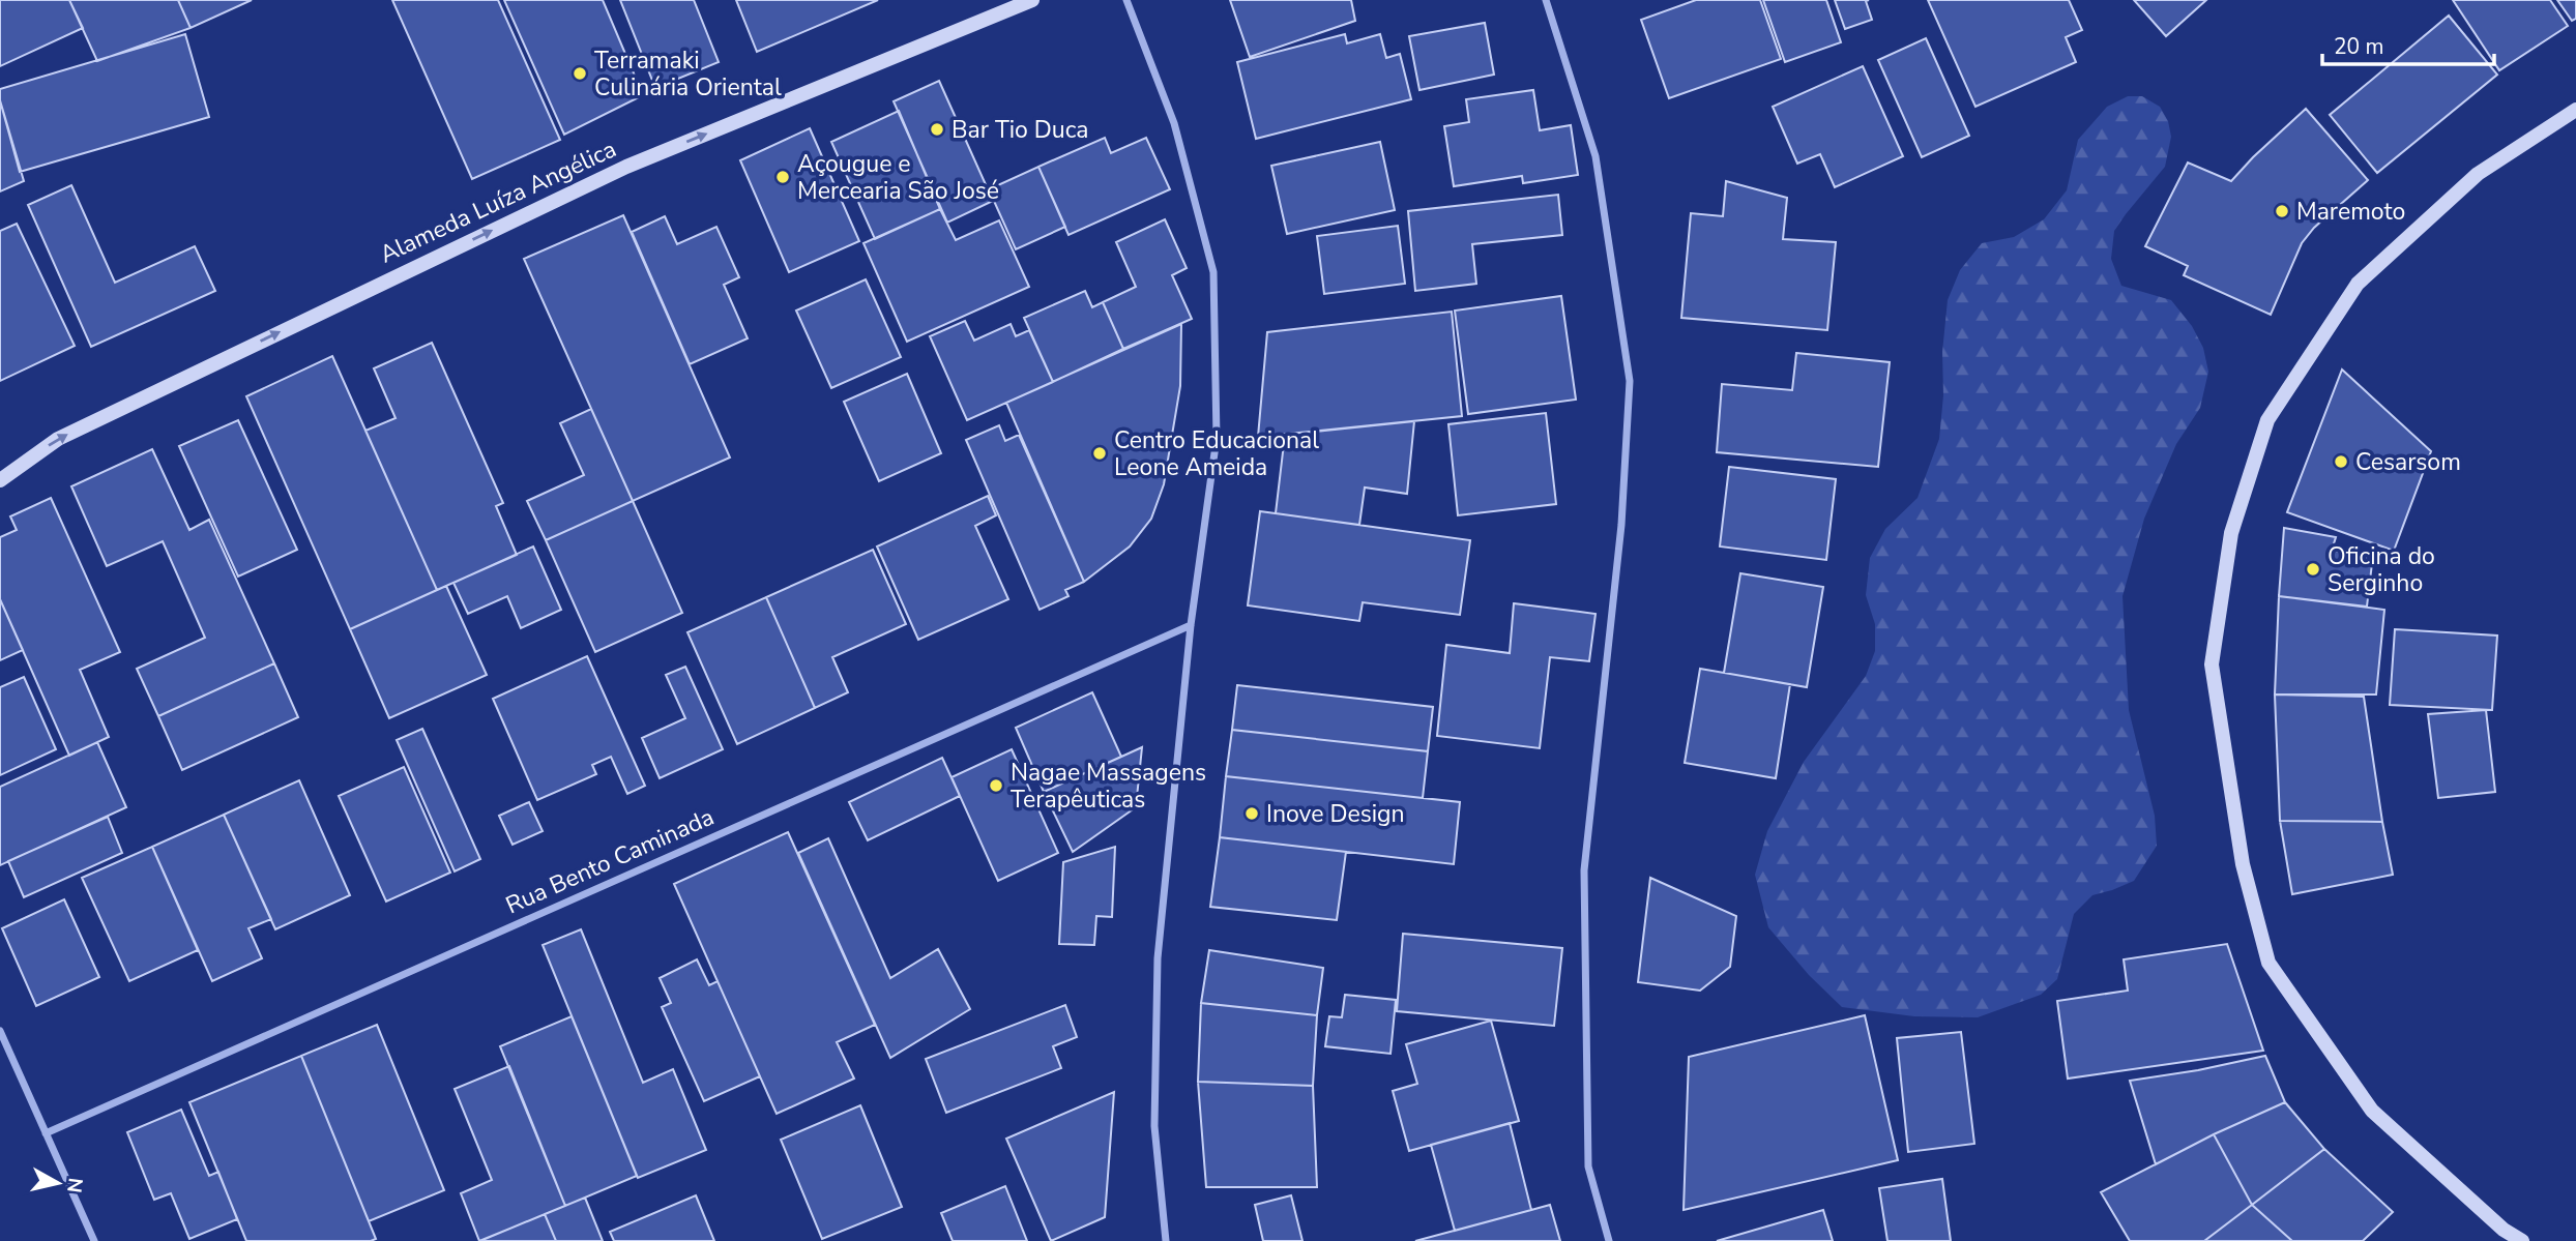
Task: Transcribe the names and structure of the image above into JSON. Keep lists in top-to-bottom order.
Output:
{
  "streets": {
    "main road": ["Alameda Luíza Angélica"],
    "street": ["Rua Bento Caminada"]
  },
  "one_way": ["Alameda Luíza Angélica"],
  "places": [
    "Terramaki Culinária Oriental",
    "Bar Tio Duca",
    "Açougue e Mercearia São José",
    "Maremoto",
    "Centro Educacional Leone Ameida",
    "Cesarsom",
    "Oficina do Serginho",
    "Nagae Massagens Terapêuticas",
    "Inove Design"
  ],
  "scale_bar": "20 m",
  "north": "right"
}
